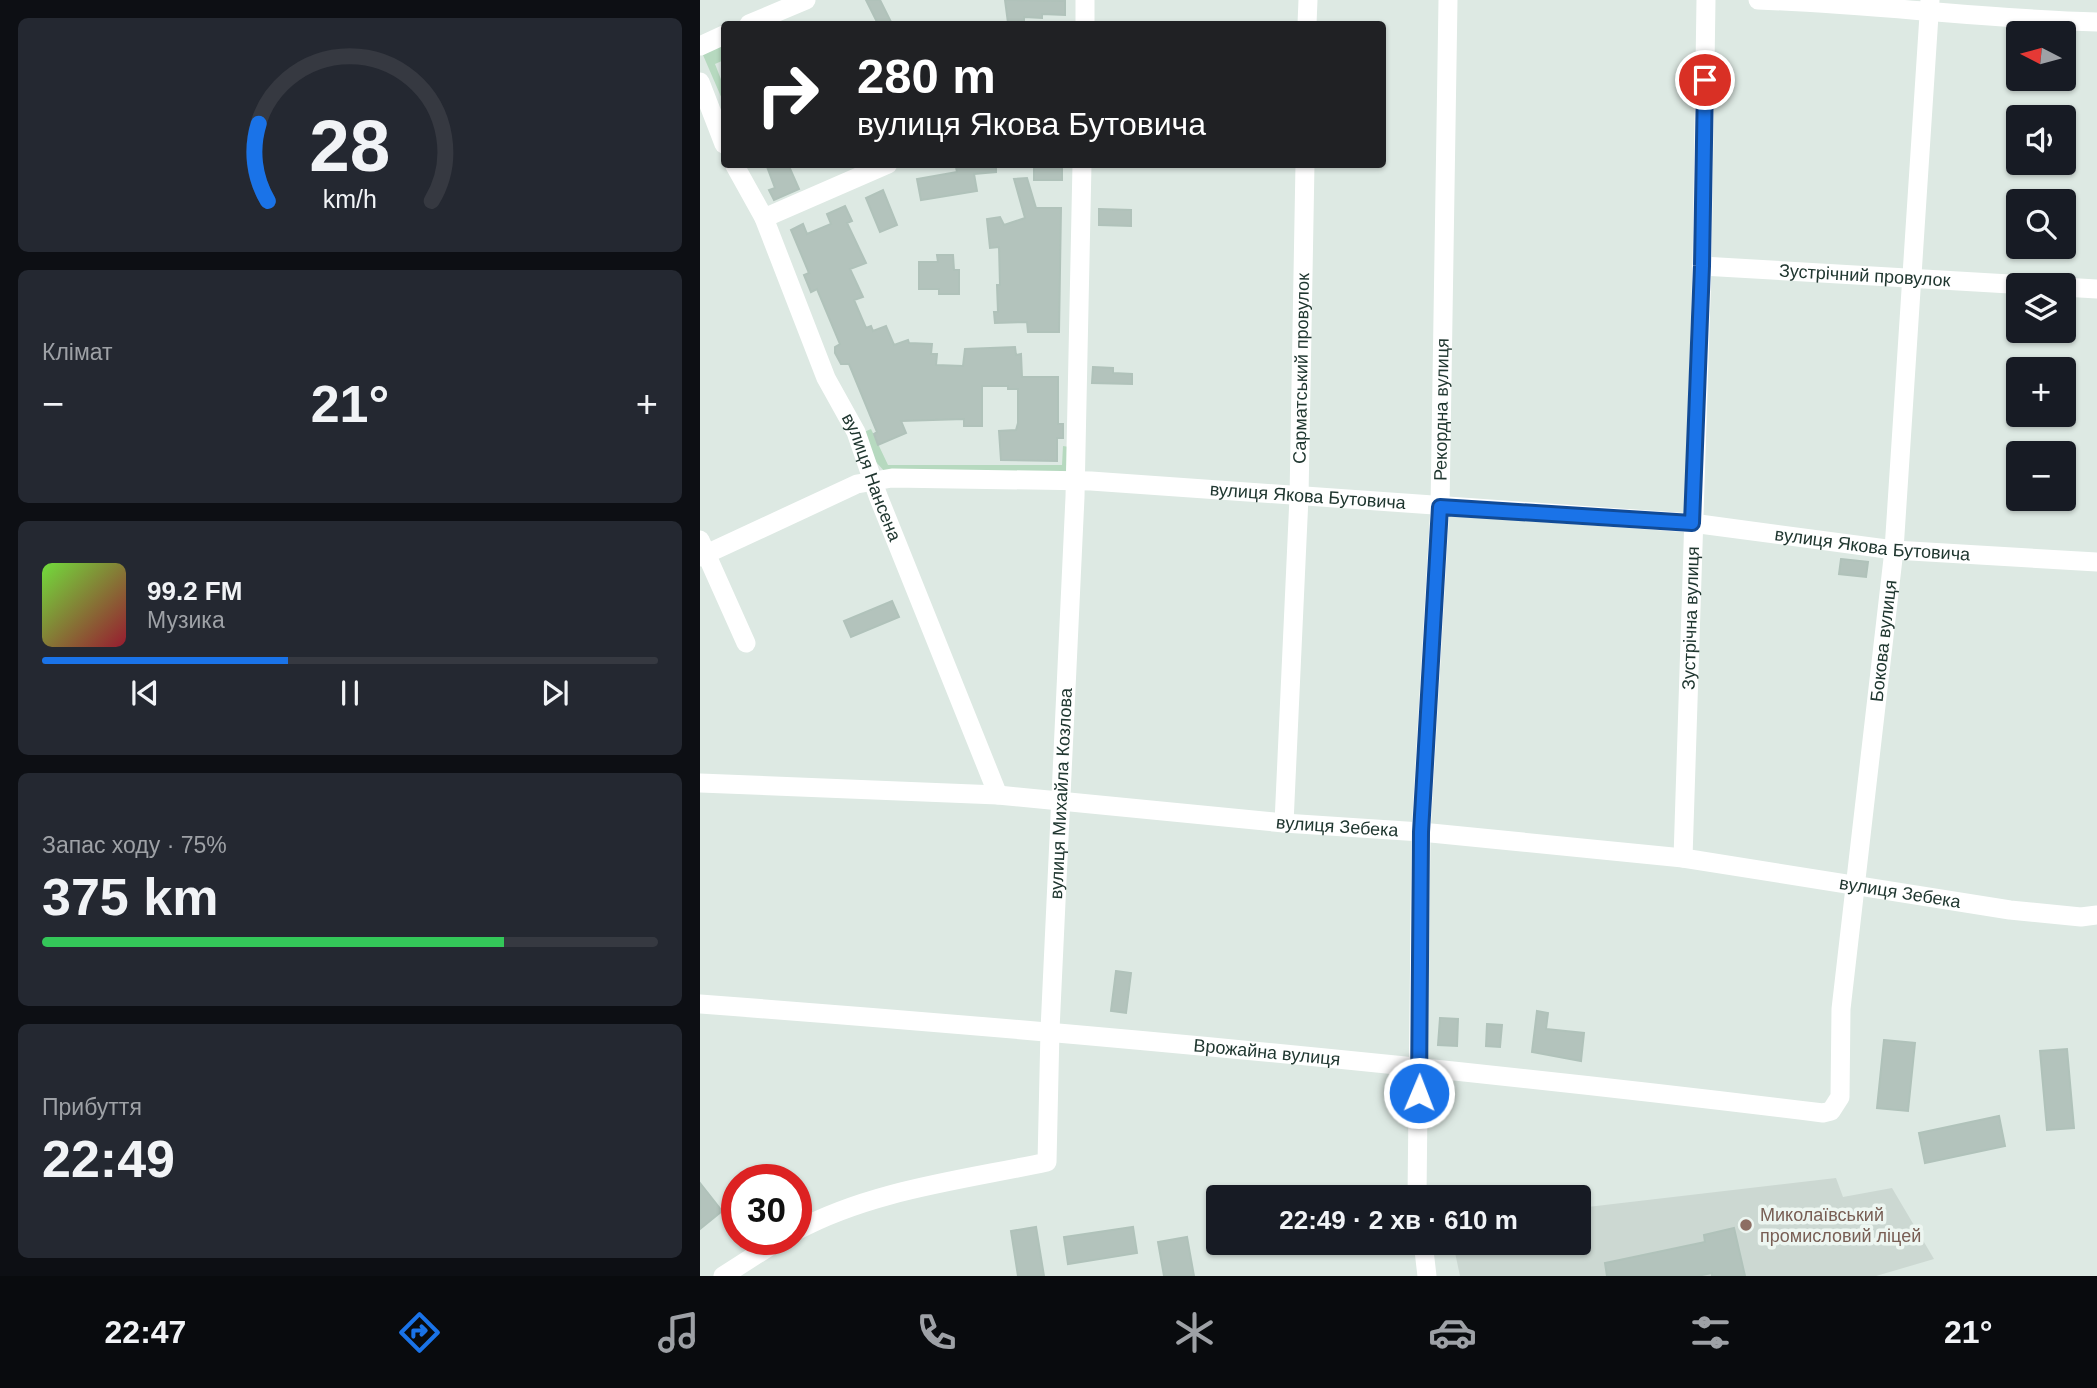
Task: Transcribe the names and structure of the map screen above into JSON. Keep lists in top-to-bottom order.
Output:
{
  "streets": {
    "street": [
      "Зустрічний провулок",
      "Сарматський провулок",
      "Рекордна вулиця",
      "вулиця Нансена",
      "вулиця Якова Бутовича",
      "Зустрічна вулиця",
      "Бокова вулиця",
      "вулиця Михайла Козлова",
      "вулиця Зебека",
      "Врожайна вулиця"
    ]
  },
  "crossings": [
    ["Зустрічний провулок", "Зустрічна вулиця"],
    ["Зустрічний провулок", "Бокова вулиця"],
    ["Сарматський провулок", "вулиця Якова Бутовича"],
    ["Сарматський провулок", "вулиця Зебека"],
    ["Рекордна вулиця", "вулиця Якова Бутовича"],
    ["Рекордна вулиця", "вулиця Зебека"],
    ["Рекордна вулиця", "Врожайна вулиця"],
    ["вулиця Нансена", "вулиця Якова Бутовича"],
    ["вулиця Нансена", "вулиця Зебека"],
    ["вулиця Якова Бутовича", "Зустрічна вулиця"],
    ["вулиця Якова Бутовича", "Бокова вулиця"],
    ["вулиця Якова Бутовича", "вулиця Михайла Козлова"],
    ["Зустрічна вулиця", "вулиця Зебека"],
    ["Бокова вулиця", "вулиця Зебека"],
    ["Бокова вулиця", "Врожайна вулиця"],
    ["вулиця Михайла Козлова", "вулиця Зебека"],
    ["вулиця Михайла Козлова", "Врожайна вулиця"]
  ],
  "places": ["Миколаївський промисловий ліцей"],
  "north": "left",
  "page": {
    "map_buttons": ["+", "−"],
    "turn": ["280 m", "вулиця Якова Бутовича"],
    "tile": [
      "Клімат",
      ["Запас ходу · 75%", "375 km"],
      ["Прибуття", "22:49"]
    ],
    "heat": ["−", "21°", "+"],
    "song": ["99.2 FM", "Музика"],
    "limit": "30",
    "trip": "22:49 · 2 хв · 610 m",
    "tabs": ["22:47", "21°"],
    "gauge": ["28", "km/h"]
  }
}
